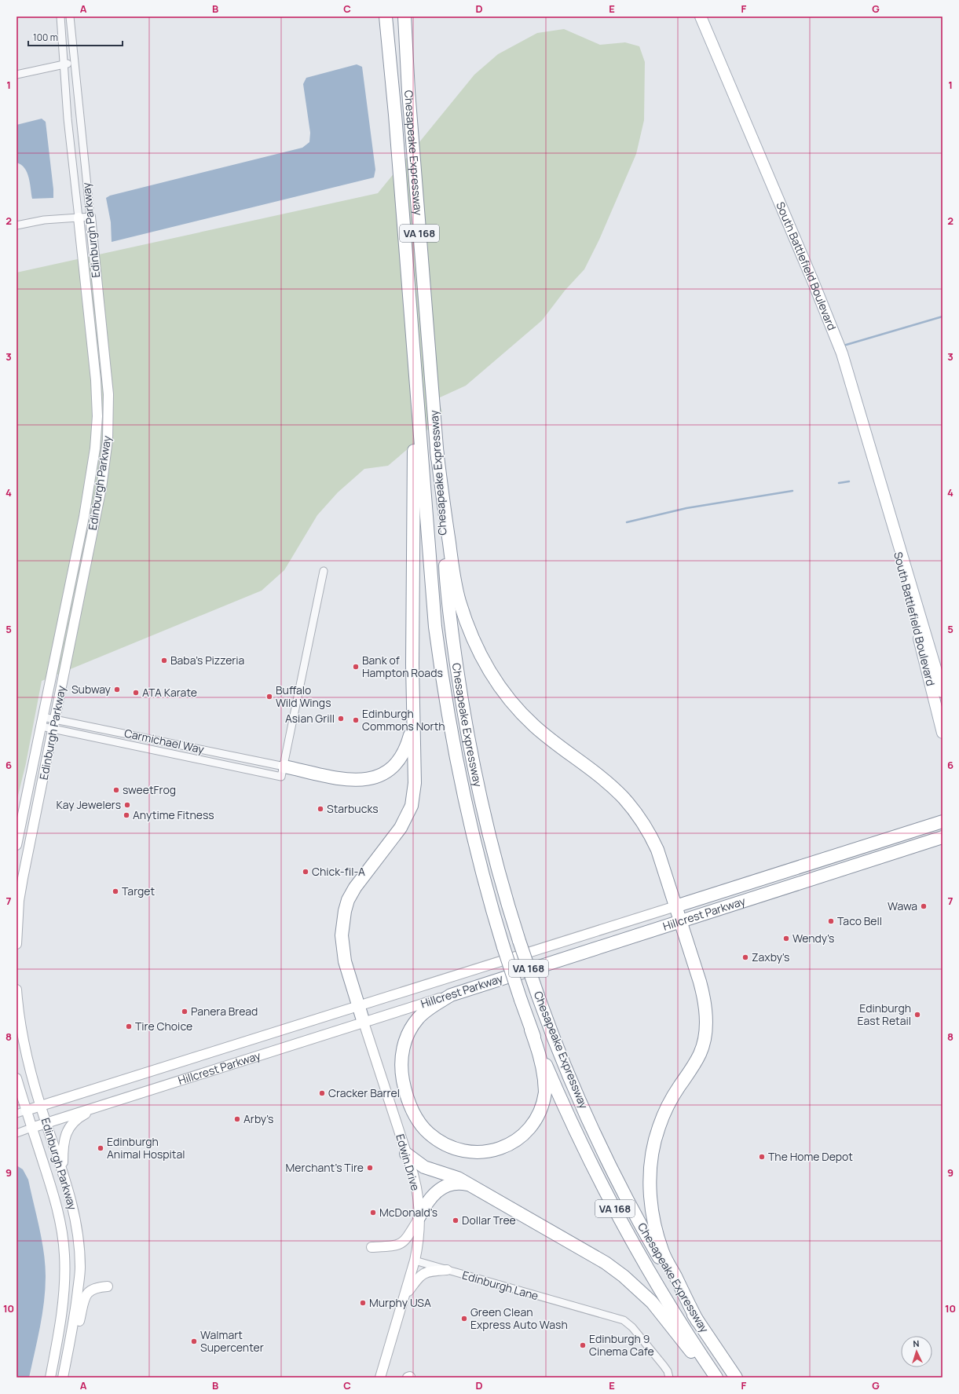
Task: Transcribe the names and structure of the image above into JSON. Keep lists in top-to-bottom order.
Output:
{
  "streets": {
    "highway": ["Chesapeake Expressway", "VA 168", "Hillcrest Parkway"],
    "main road": ["Edinburgh Parkway", "South Battlefield Boulevard", "Edwin Drive"],
    "street": ["Carmichael Way", "Edinburgh Lane"]
  },
  "crossings": [
    ["Edinburgh Parkway", "Carmichael Way"],
    ["Edinburgh Parkway", "Hillcrest Parkway"],
    ["Hillcrest Parkway", "Edwin Drive"],
    ["Edwin Drive", "Edinburgh Lane"]
  ],
  "places": [
    "Baba’s Pizzeria",
    "Bank of Hampton Roads",
    "Subway",
    "ATA Karate",
    "Buffalo Wild Wings",
    "Asian Grill",
    "Edinburgh Commons North",
    "sweetFrog",
    "Kay Jewelers",
    "Starbucks",
    "Anytime Fitness",
    "Chick-fil-A",
    "Target",
    "Wawa",
    "Taco Bell",
    "Wendy's",
    "Zaxby's",
    "Panera Bread",
    "Edinburgh East Retail",
    "Tire Choice",
    "Cracker Barrel",
    "Arby's",
    "Edinburgh Animal Hospital",
    "The Home Depot",
    "Merchant's Tire",
    "McDonald's",
    "Dollar Tree",
    "Murphy USA",
    "Green Clean Express Auto Wash",
    "Walmart Supercenter",
    "Edinburgh 9 Cinema Cafe"
  ],
  "scale_bar": "100 m",
  "north": "top",
  "grid": {
    "columns": [
      "A",
      "B",
      "C",
      "D",
      "E",
      "F",
      "G"
    ],
    "rows": [
      "1",
      "2",
      "3",
      "4",
      "5",
      "6",
      "7",
      "8",
      "9",
      "10"
    ]
  }
}
